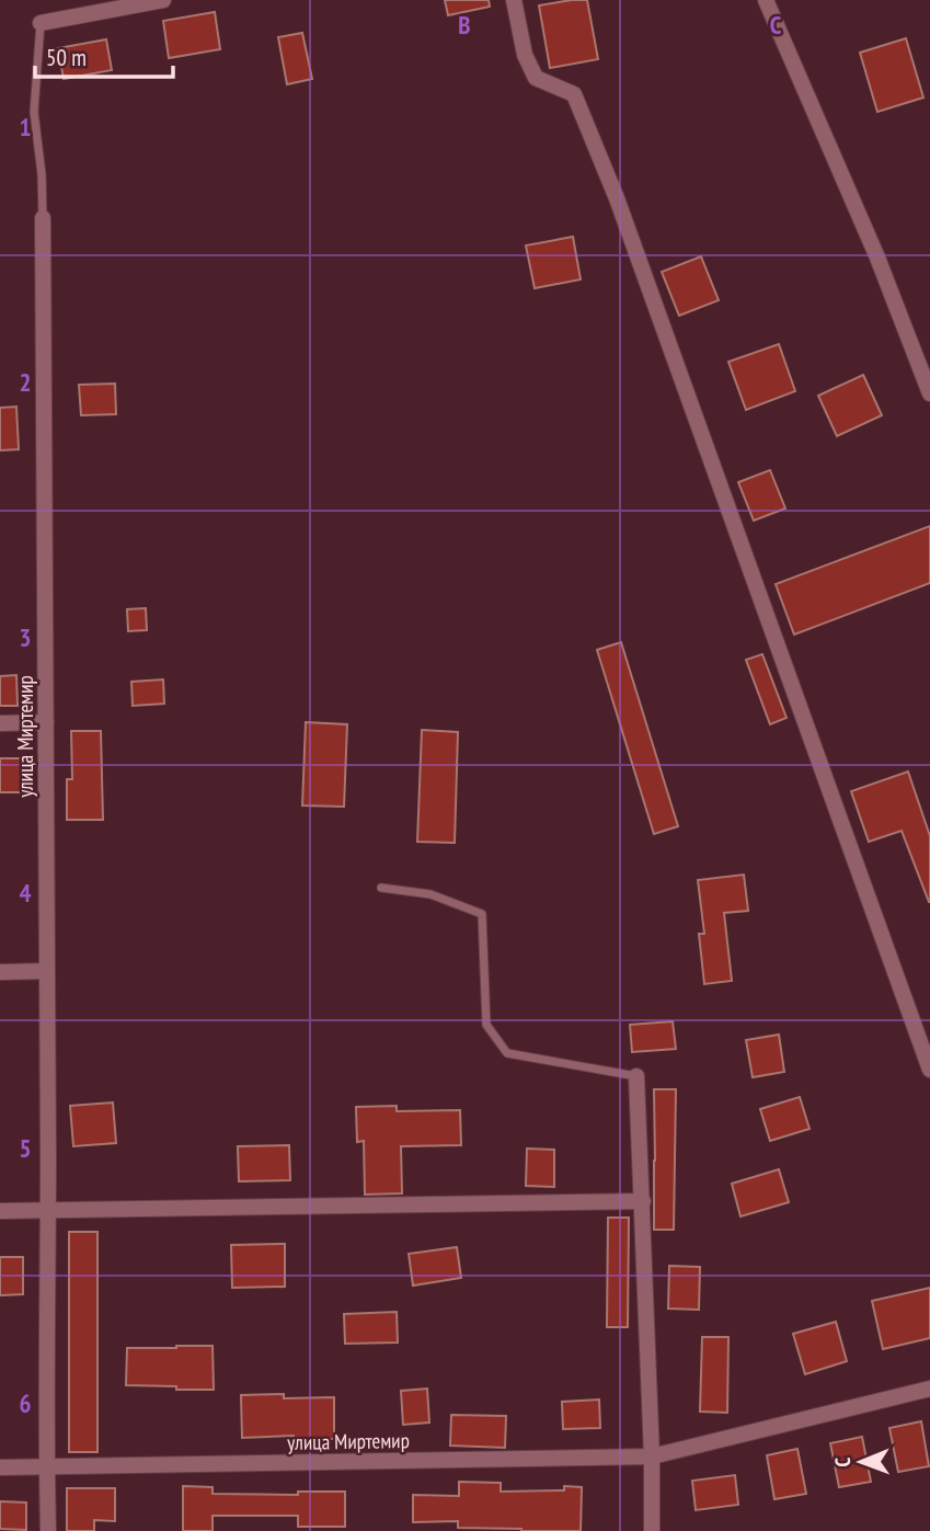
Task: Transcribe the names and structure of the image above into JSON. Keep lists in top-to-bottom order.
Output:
{
  "streets": {
    "street": ["улица Миртемир"]
  },
  "scale_bar": "50 m",
  "north": "left",
  "grid": {
    "columns": ["B", "C"],
    "rows": [
      "1",
      "2",
      "3",
      "4",
      "5",
      "6"
    ]
  }
}
